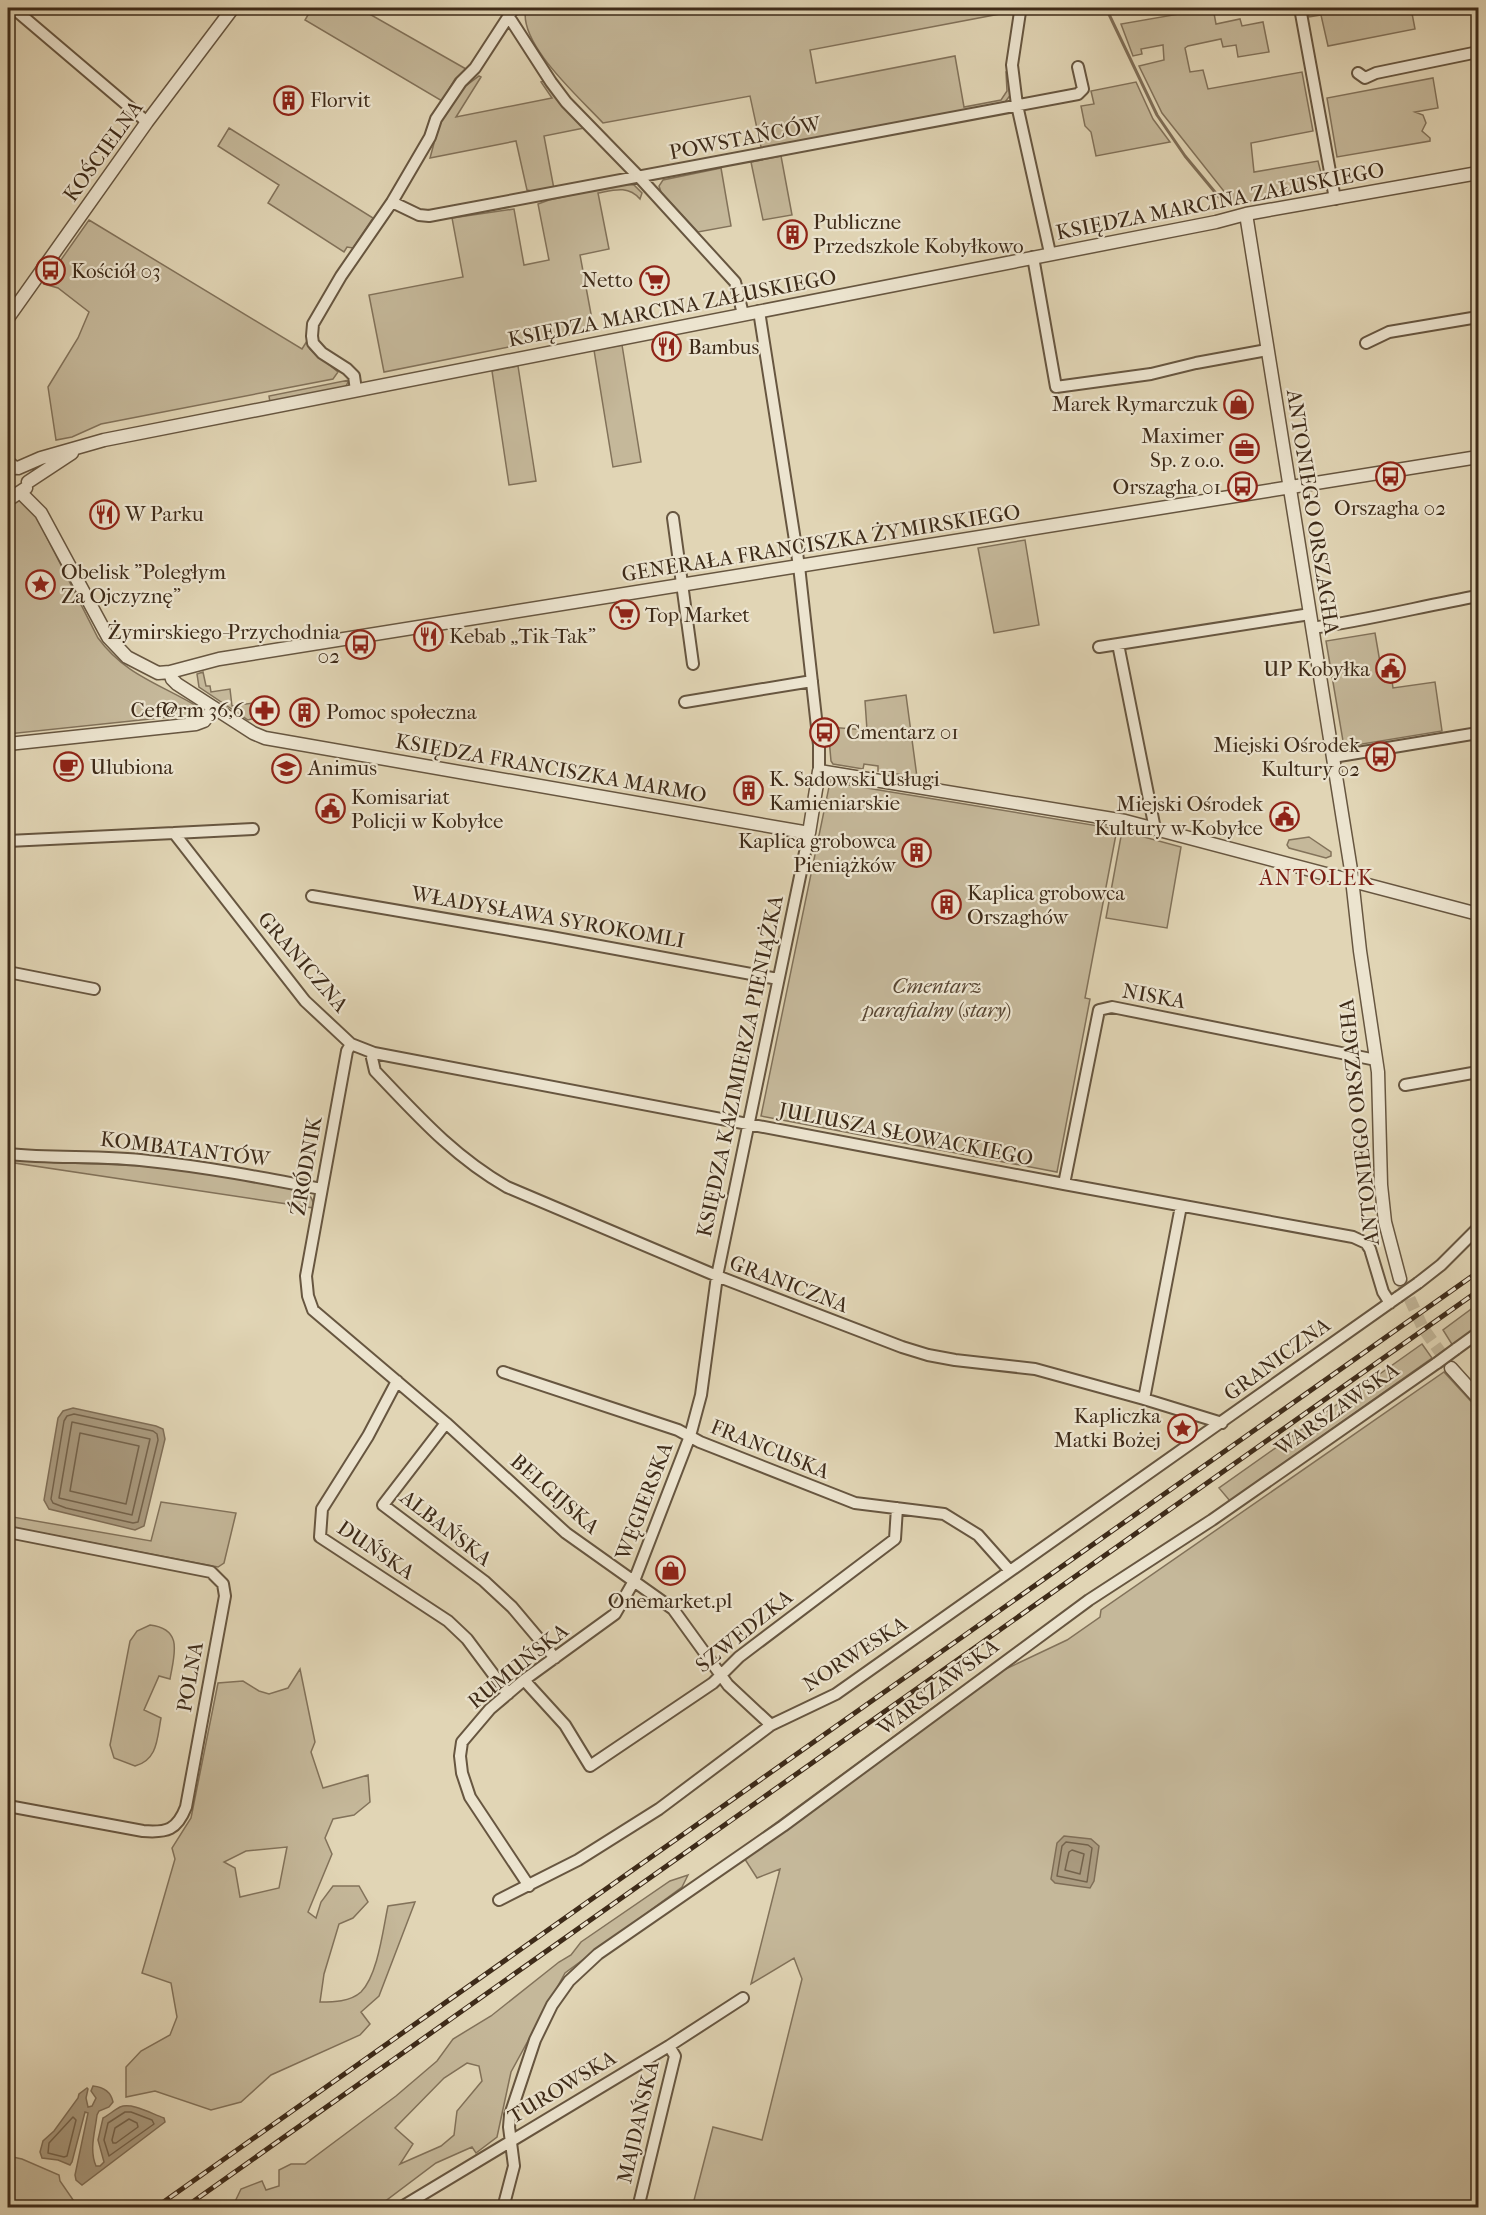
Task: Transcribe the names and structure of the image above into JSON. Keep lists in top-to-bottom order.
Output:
{
  "streets": {
    "street": [
      "POWSTAŃCÓW",
      "KOŚCIELNA",
      "KSIĘDZA MARCINA ZAŁUSKIEGO",
      "ANTONIEGO ORSZAGHA",
      "GENERAŁA FRANCISZKA ŻYMIRSKIEGO",
      "KSIĘDZA FRANCISZKA MARMO",
      "WŁADYSŁAWA SYROKOMLI",
      "GRANICZNA",
      "NISKA",
      "KSIĘDZA KAZIMIERZA PIENIĄŻKA",
      "JULIUSZA SŁOWACKIEGO",
      "KOMBATANTÓW",
      "ŹRÓDNIK",
      "WARSZAWSKA",
      "FRANCUSKA",
      "BELGIJSKA",
      "WĘGIERSKA",
      "ALBAŃSKA",
      "DUŃSKA",
      "SZWEDZKA",
      "NORWESKA",
      "RUMUŃSKA",
      "POLNA",
      "TUROWSKA",
      "MAJDAŃSKA"
    ]
  },
  "crossings": [
    ["KSIĘDZA MARCINA ZAŁUSKIEGO", "ANTONIEGO ORSZAGHA"],
    ["KSIĘDZA MARCINA ZAŁUSKIEGO", "KSIĘDZA KAZIMIERZA PIENIĄŻKA"],
    ["ANTONIEGO ORSZAGHA", "GENERAŁA FRANCISZKA ŻYMIRSKIEGO"],
    ["ANTONIEGO ORSZAGHA", "NISKA"],
    ["GENERAŁA FRANCISZKA ŻYMIRSKIEGO", "KSIĘDZA FRANCISZKA MARMO"],
    ["GENERAŁA FRANCISZKA ŻYMIRSKIEGO", "KSIĘDZA KAZIMIERZA PIENIĄŻKA"],
    ["KSIĘDZA FRANCISZKA MARMO", "KSIĘDZA KAZIMIERZA PIENIĄŻKA"],
    ["WŁADYSŁAWA SYROKOMLI", "KSIĘDZA KAZIMIERZA PIENIĄŻKA"],
    ["GRANICZNA", "KSIĘDZA KAZIMIERZA PIENIĄŻKA"],
    ["GRANICZNA", "JULIUSZA SŁOWACKIEGO"],
    ["GRANICZNA", "ŹRÓDNIK"],
    ["GRANICZNA", "NORWESKA"],
    ["NISKA", "JULIUSZA SŁOWACKIEGO"],
    ["KSIĘDZA KAZIMIERZA PIENIĄŻKA", "JULIUSZA SŁOWACKIEGO"],
    ["KSIĘDZA KAZIMIERZA PIENIĄŻKA", "FRANCUSKA"],
    ["KSIĘDZA KAZIMIERZA PIENIĄŻKA", "WĘGIERSKA"],
    ["KOMBATANTÓW", "ŹRÓDNIK"],
    ["ŹRÓDNIK", "BELGIJSKA"],
    ["WARSZAWSKA", "TUROWSKA"],
    ["FRANCUSKA", "WĘGIERSKA"],
    ["FRANCUSKA", "SZWEDZKA"],
    ["FRANCUSKA", "NORWESKA"],
    ["BELGIJSKA", "WĘGIERSKA"],
    ["BELGIJSKA", "ALBAŃSKA"],
    ["BELGIJSKA", "DUŃSKA"],
    ["BELGIJSKA", "SZWEDZKA"],
    ["BELGIJSKA", "NORWESKA"],
    ["BELGIJSKA", "RUMUŃSKA"],
    ["WĘGIERSKA", "RUMUŃSKA"],
    ["ALBAŃSKA", "RUMUŃSKA"],
    ["DUŃSKA", "RUMUŃSKA"],
    ["SZWEDZKA", "RUMUŃSKA"],
    ["NORWESKA", "RUMUŃSKA"],
    ["TUROWSKA", "MAJDAŃSKA"]
  ],
  "districts": ["ANTOLEK"],
  "parks": ["Cmentarz parafialny (stary)"],
  "places": {
    "building": [
      "Florvit",
      "Publiczne Przedszkole Kobyłkowo",
      "Pomoc społeczna",
      "K. Sadowski Usługi Kamieniarskie",
      "Kaplica grobowca Pieniążków",
      "Kaplica grobowca Orszaghów"
    ],
    "bus stop": [
      "Kościół 03",
      "Orszagha 02",
      "Orszagha 01",
      "Żymirskiego-Przychodnia 02",
      "Cmentarz 01",
      "Miejski Ośrodek Kultury 02"
    ],
    "supermarket": ["Netto", "Top Market"],
    "restaurant": ["Bambus", "W Parku", "Kebab „Tik-Tak”"],
    "shop": ["Marek Rymarczuk", "Onemarket.pl"],
    "office": ["Maximer Sp. z o.o."],
    "place": ["Obelisk \"Poległym Za Ojczyznę\"", "Kapliczka Matki Bożej"],
    "public building": ["UP Kobyłka", "Komisariat Policji w Kobyłce", "Miejski Ośrodek Kultury w Kobyłce"],
    "pharmacy": ["Cef@rm 36,6"],
    "cafe": ["Ulubiona"],
    "school or university": ["Animus"]
  }
}
